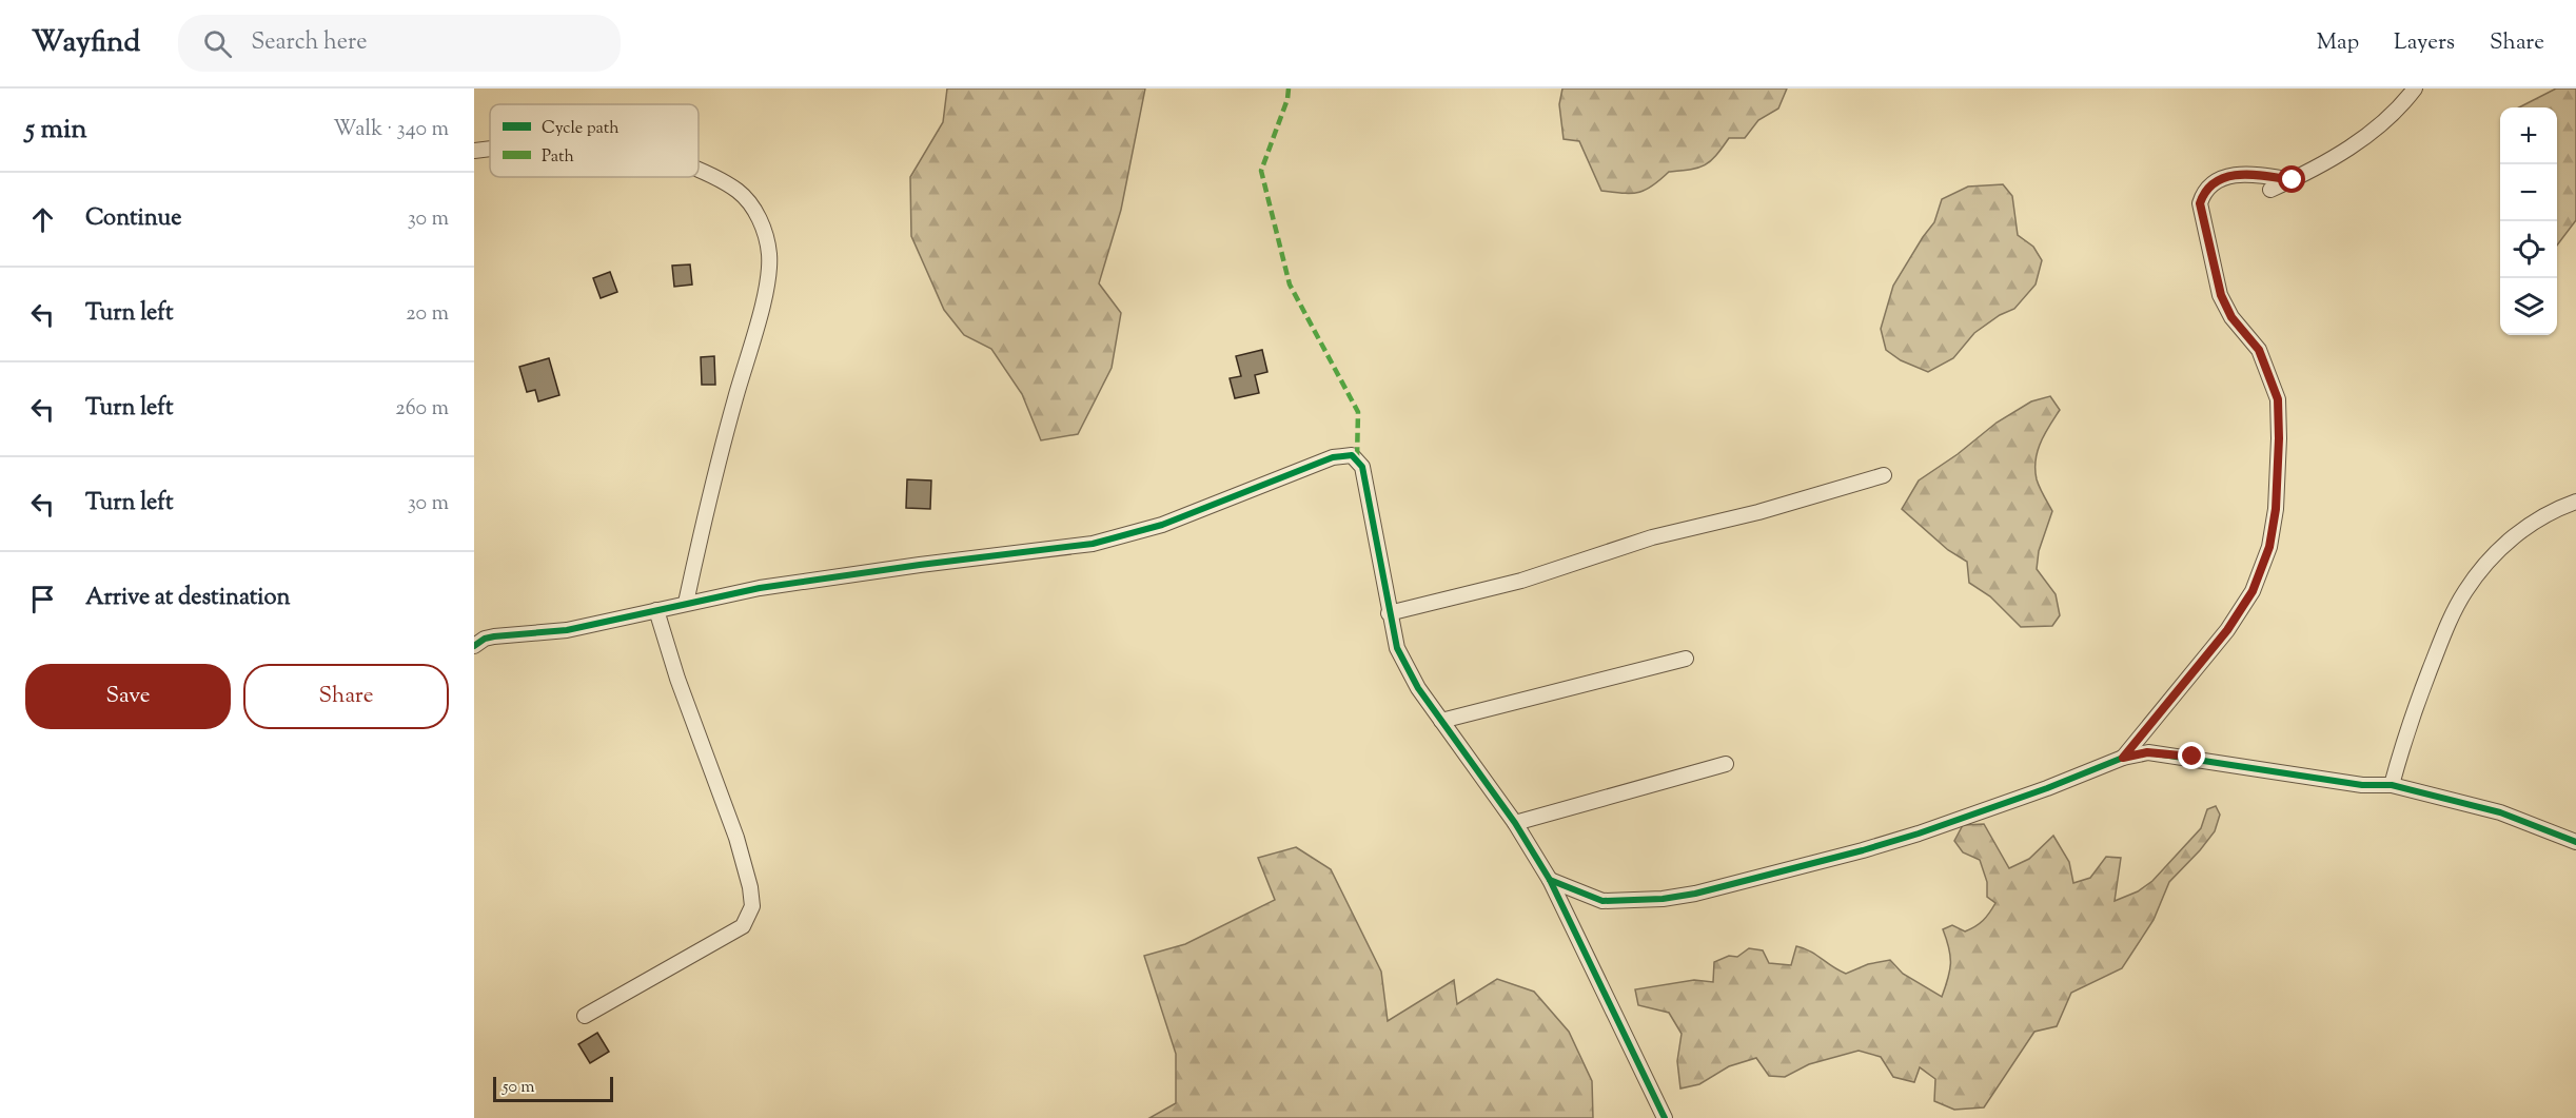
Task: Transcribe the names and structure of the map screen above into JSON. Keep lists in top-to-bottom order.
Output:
{
  "legend": ["Cycle path", "Path"],
  "scale_bar": "50 m",
  "page": {
    "header": "Wayfind",
    "search": "Search here",
    "nav": ["Map", "Layers", "Share"],
    "heading": ["5 min", "Walk · 340 m"],
    "map_buttons": ["+", "−"],
    "list": [
      ["Continue", "30 m"],
      ["Turn left", "20 m"],
      ["Turn left", "260 m"],
      ["Turn left", "30 m"],
      "Arrive at destination"
    ],
    "buttons": ["Save", "Share"],
    "scale": "50 m"
  }
}
